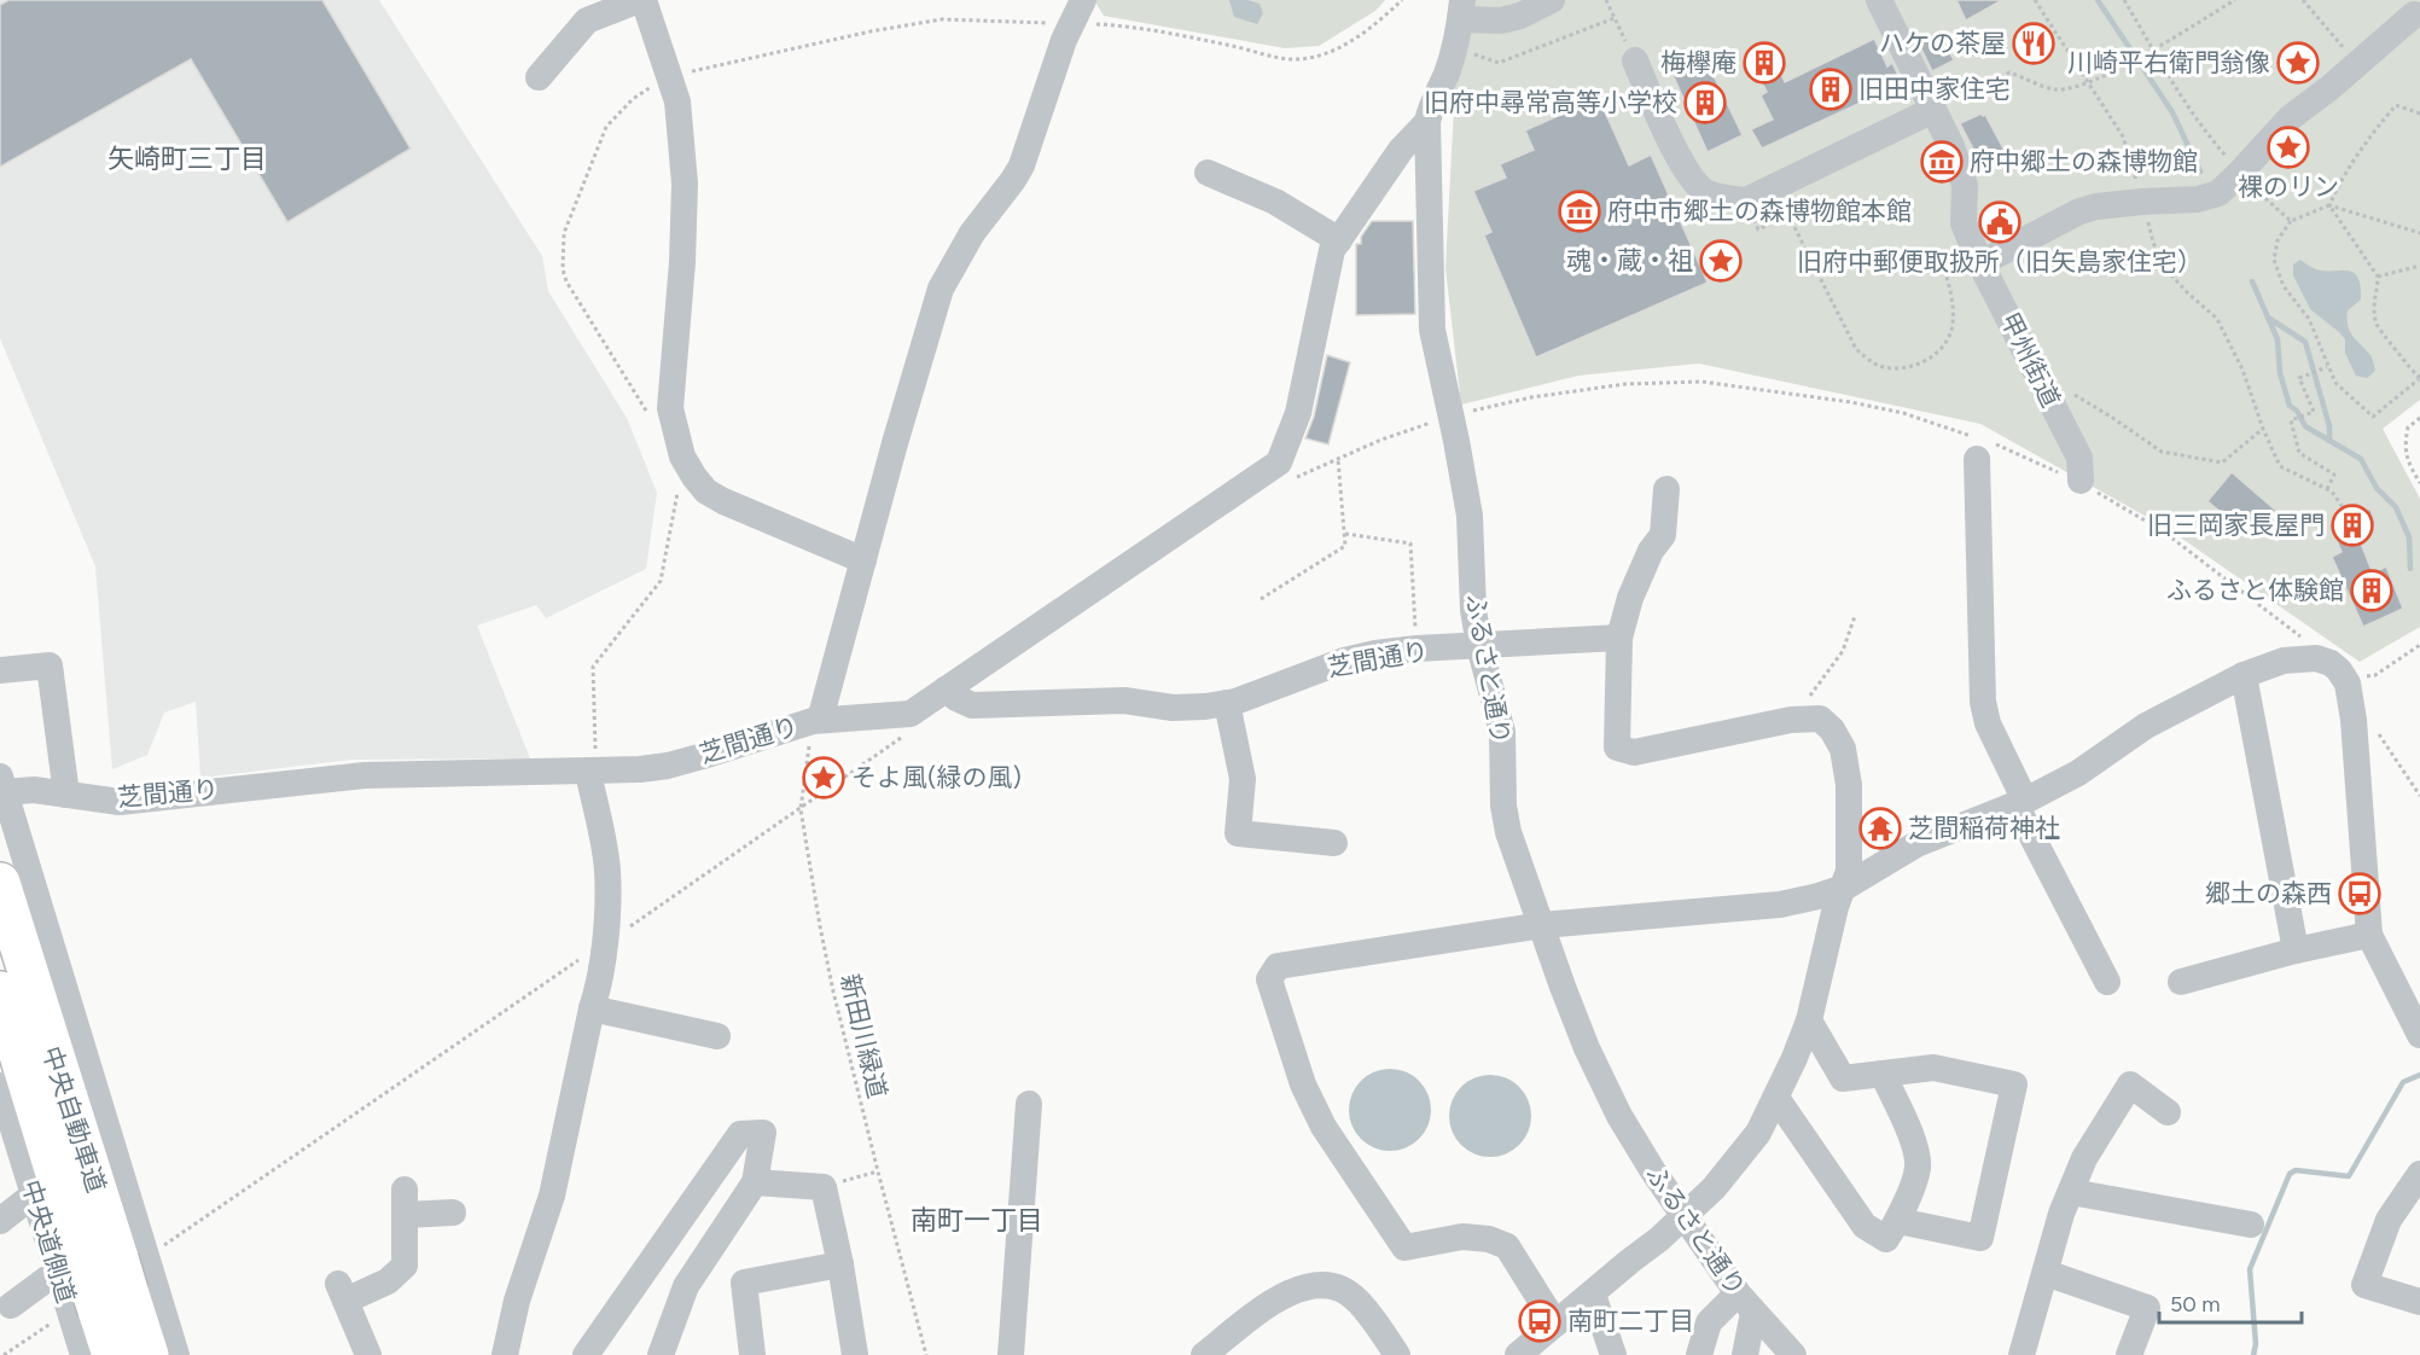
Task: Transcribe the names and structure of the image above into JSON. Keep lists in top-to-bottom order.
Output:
{
  "streets": {
    "highway": ["中央自動車道"],
    "street": [
      "甲州街道",
      "芝間通り",
      "ふるさと通り",
      "中央道側道"
    ],
    "path": ["新田川緑道"]
  },
  "crossings": [
    ["芝間通り", "ふるさと通り"],
    ["芝間通り", "新田川緑道"]
  ],
  "districts": ["矢崎町三丁目", "南町一丁目"],
  "places": {
    "restaurant": ["ハケの茶屋"],
    "building": [
      "梅欅庵",
      "旧田中家住宅",
      "旧府中尋常高等小学校",
      "旧三岡家長屋門",
      "ふるさと体験館"
    ],
    "place": [
      "川崎平右衛門翁像",
      "裸のリン",
      "魂・蔵・祖",
      "そよ風(緑の風)"
    ],
    "museum": ["府中郷土の森博物館", "府中市郷土の森博物館本館"],
    "public building": ["旧府中郵便取扱所（旧矢島家住宅）"],
    "temple": ["芝間稲荷神社"],
    "bus stop": ["郷土の森西", "南町二丁目"]
  },
  "scale_bar": "50 m"
}
